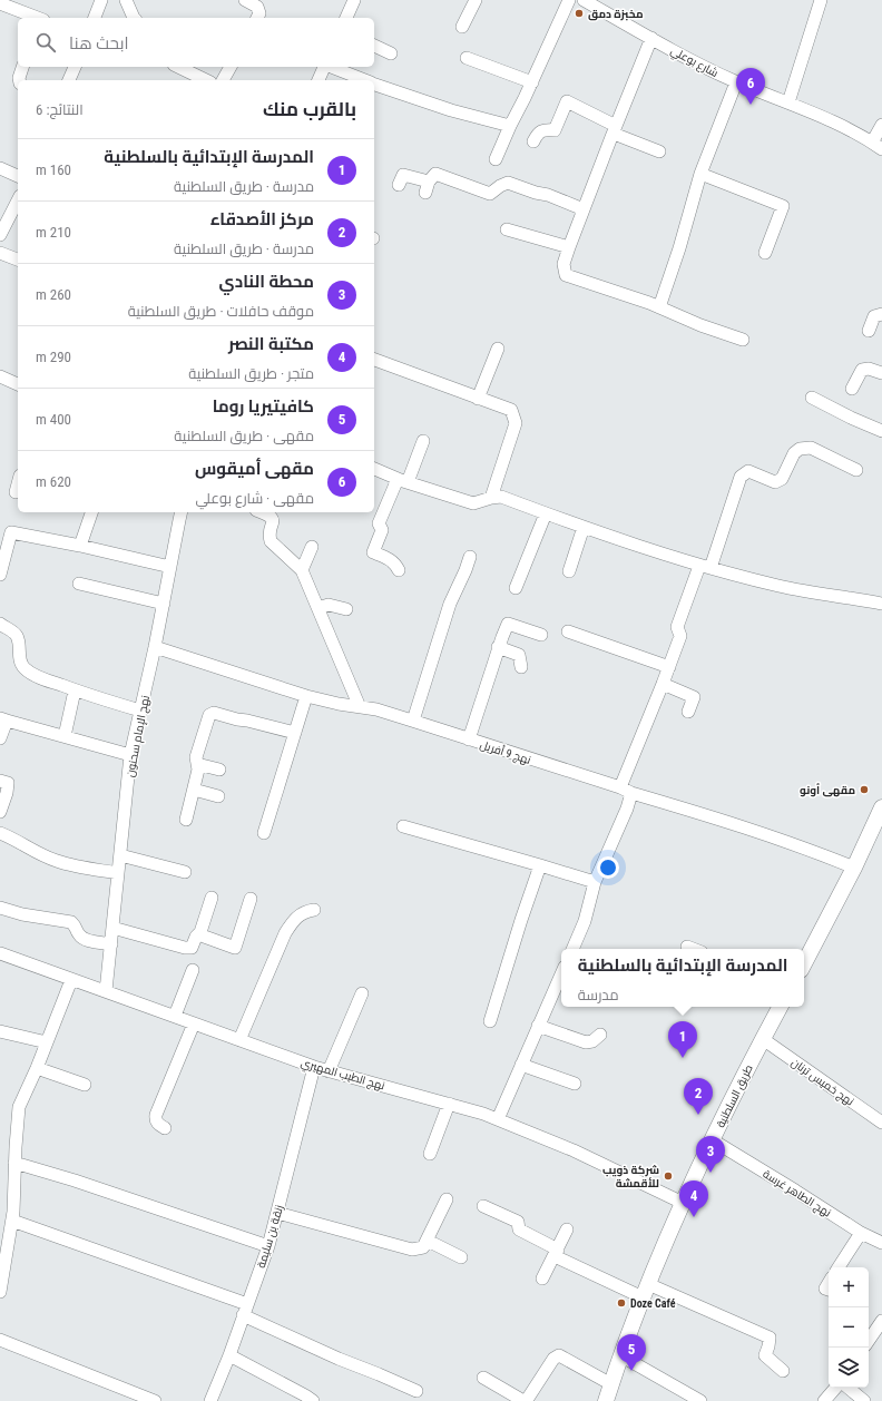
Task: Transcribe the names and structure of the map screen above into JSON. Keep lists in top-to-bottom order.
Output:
{
  "streets": {
    "main road": ["طريق السلطنية"],
    "street": [
      "شارع بوعلي",
      "نهج الإمام سحنون",
      "نهج 9 أفريل",
      "نهج الطيب المهيري",
      "نهج خميس ترنان",
      "نهج الطاهر غرسة",
      "زنقة بن سليمة"
    ]
  },
  "crossings": [
    ["نهج الإمام سحنون", "نهج 9 أفريل"],
    ["نهج الإمام سحنون", "نهج الطيب المهيري"],
    ["نهج الطيب المهيري", "طريق السلطنية"],
    ["نهج الطيب المهيري", "زنقة بن سليمة"],
    ["نهج خميس ترنان", "طريق السلطنية"],
    ["طريق السلطنية", "نهج الطاهر غرسة"]
  ],
  "places": [
    "مخبزة دمق",
    "مقهى أونو",
    "شركة ذويب للأقمشة",
    "Doze Café"
  ],
  "page": {
    "search": "ابحث هنا",
    "pins": [
      "6",
      "1",
      "2",
      "3",
      "4",
      "5"
    ],
    "heading": ["بالقرب منك", "النتائج: 6"],
    "list": [
      {
        "mark": "1",
        "name": "المدرسة الإبتدائية بالسلطنية",
        "note": "مدرسة · طريق السلطنية",
        "value": "160 m"
      },
      {
        "mark": "2",
        "name": "مركز الأصدقاء",
        "note": "مدرسة · طريق السلطنية",
        "value": "210 m"
      },
      {
        "mark": "3",
        "name": "محطة النادي",
        "note": "موقف حافلات · طريق السلطنية",
        "value": "260 m"
      },
      {
        "mark": "4",
        "name": "مكتبة النصر",
        "note": "متجر · طريق السلطنية",
        "value": "290 m"
      },
      {
        "mark": "5",
        "name": "كافيتيريا روما",
        "note": "مقهى · طريق السلطنية",
        "value": "400 m"
      },
      {
        "mark": "6",
        "name": "مقهى أميقوس",
        "note": "مقهى · شارع بوعلي",
        "value": "620 m"
      }
    ],
    "popup": ["المدرسة الإبتدائية بالسلطنية", "مدرسة"],
    "map_buttons": ["+", "−"]
  }
}
